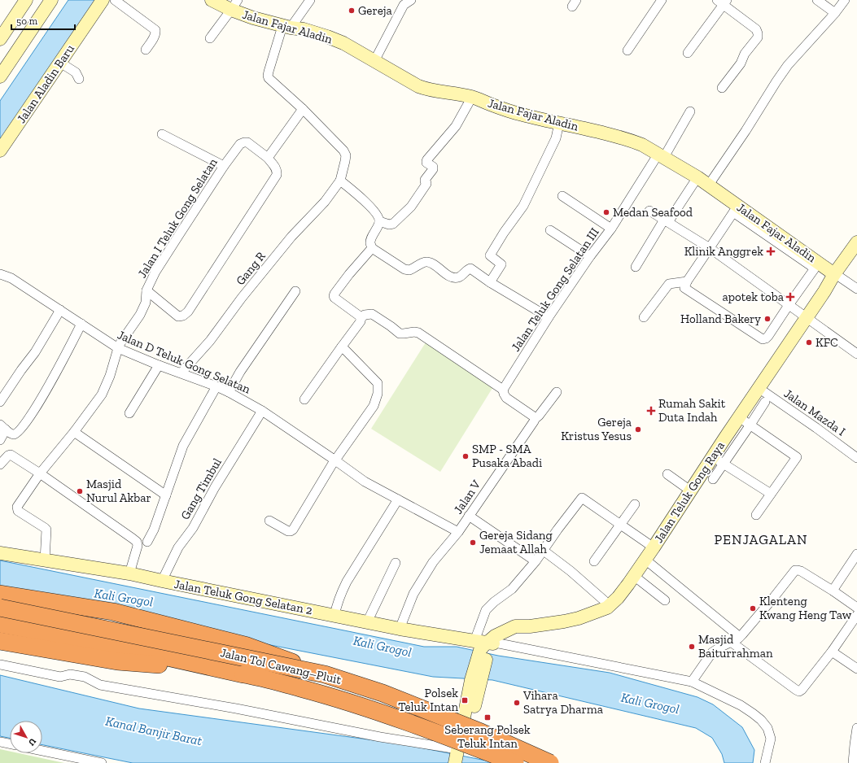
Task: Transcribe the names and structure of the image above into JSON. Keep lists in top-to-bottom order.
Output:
{
  "streets": {
    "highway": ["Jalan Tol Cawang–Pluit"],
    "street": [
      "Jalan Fajar Aladin",
      "Jalan Aladin Baru",
      "Jalan I Teluk Gong Selatan",
      "Gang R",
      "Jalan Teluk Gong Selatan III",
      "Jalan D Teluk Gong Selatan",
      "Jalan Mazda I",
      "Gang Timbul",
      "Jalan Teluk Gong Raya",
      "Jalan V",
      "Jalan Teluk Gong Selatan 2"
    ]
  },
  "crossings": [
    ["Jalan Fajar Aladin", "Jalan Teluk Gong Selatan III"],
    ["Jalan Fajar Aladin", "Jalan Teluk Gong Raya"],
    ["Jalan I Teluk Gong Selatan", "Jalan D Teluk Gong Selatan"],
    ["Jalan I Teluk Gong Selatan", "Jalan Teluk Gong Selatan 2"],
    ["Gang R", "Jalan D Teluk Gong Selatan"],
    ["Jalan D Teluk Gong Selatan", "Gang Timbul"],
    ["Jalan D Teluk Gong Selatan", "Jalan V"],
    ["Jalan Mazda I", "Jalan Teluk Gong Raya"],
    ["Gang Timbul", "Jalan Teluk Gong Selatan 2"],
    ["Jalan Teluk Gong Raya", "Jalan Teluk Gong Selatan 2"],
    ["Jalan V", "Jalan Teluk Gong Selatan 2"]
  ],
  "districts": ["PENJAGALAN"],
  "water": ["Kali Grogol", "Kanal Banjir Barat"],
  "places": {
    "other": [
      "Gereja",
      "Medan Seafood",
      "Holland Bakery",
      "KFC",
      "Gereja Kristus Yesus",
      "SMP - SMA Pusaka Abadi",
      "Masjid Nurul Akbar",
      "Gereja Sidang Jemaat Allah",
      "Klenteng Kwang Heng Taw",
      "Masjid Baiturrahman",
      "Vihara Satrya Dharma"
    ],
    "health": ["Klinik Anggrek", "apotek toba", "Rumah Sakit Duta Indah"],
    "transit": ["Polsek Teluk Intan", "Seberang Polsek Teluk Intan"]
  },
  "scale_bar": "50 m",
  "north": "bottom right"
}
